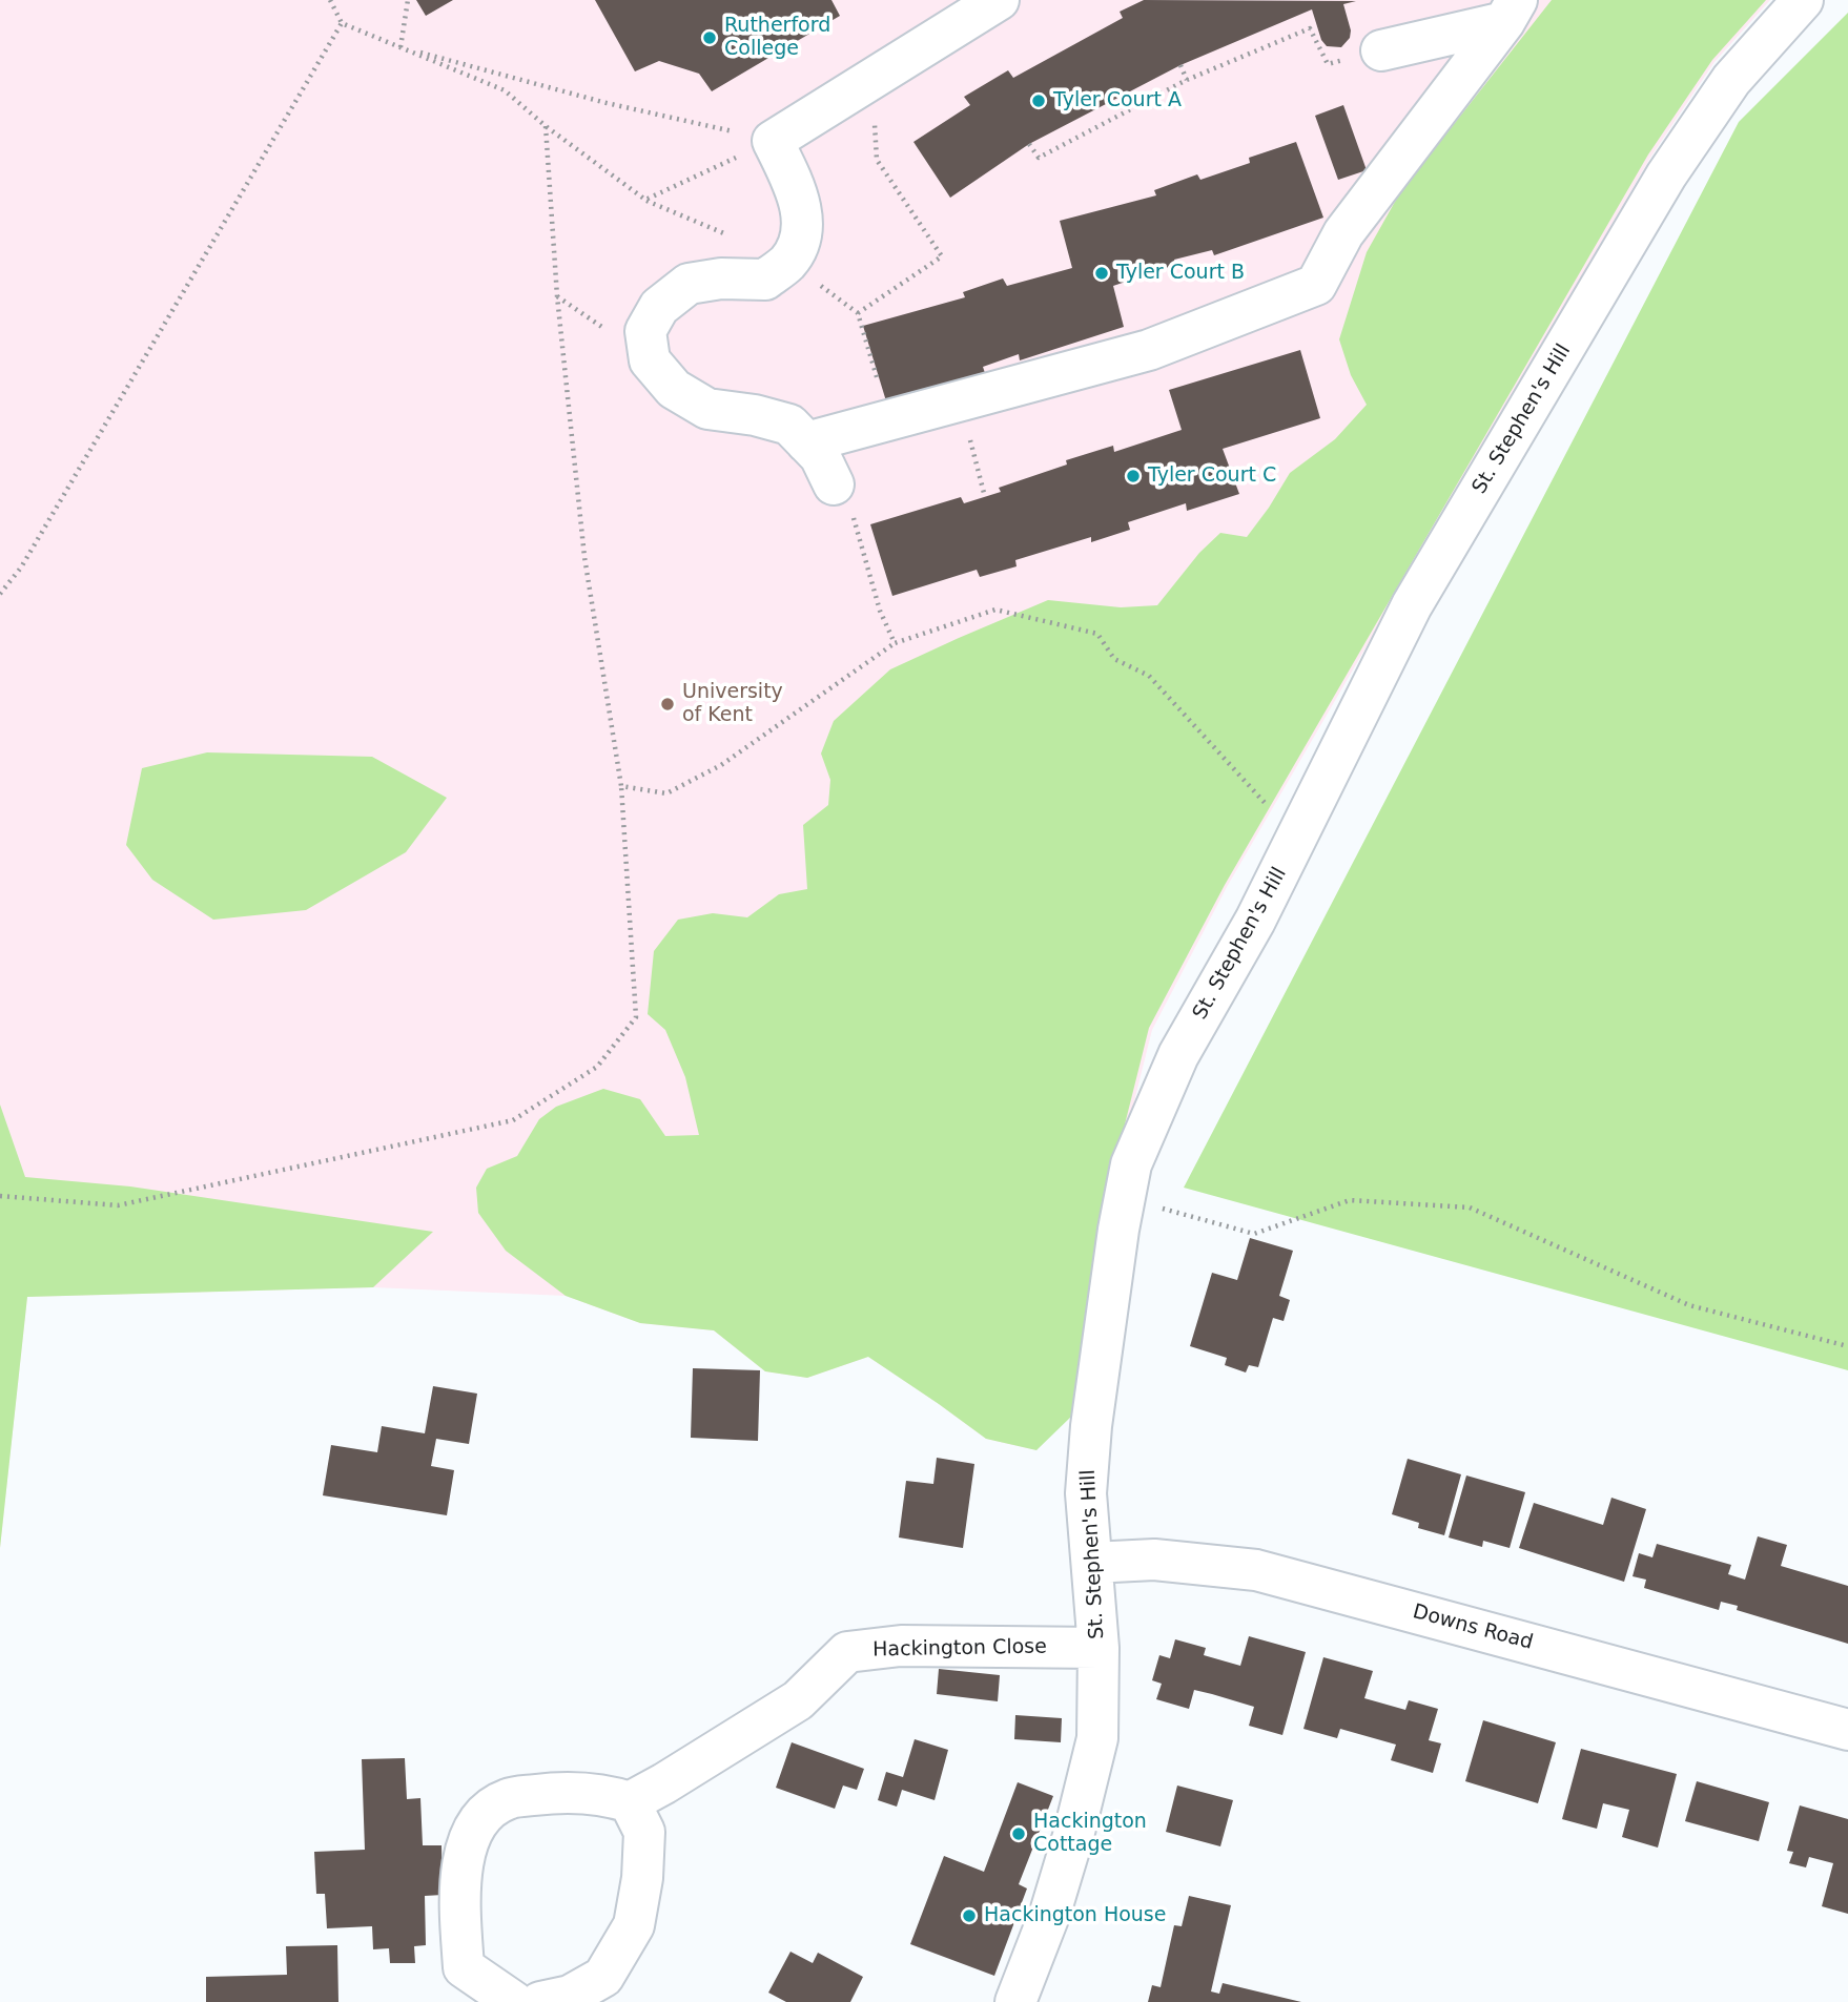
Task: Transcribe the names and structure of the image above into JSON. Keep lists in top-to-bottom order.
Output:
{
  "streets": {
    "street": ["St. Stephen's Hill", "Downs Road", "Hackington Close"]
  },
  "crossings": [
    ["St. Stephen's Hill", "Downs Road"],
    ["St. Stephen's Hill", "Hackington Close"]
  ],
  "places": [
    "Rutherford College",
    "Tyler Court A",
    "Tyler Court B",
    "Tyler Court C",
    "University of Kent",
    "Hackington Cottage",
    "Hackington House"
  ]
}
